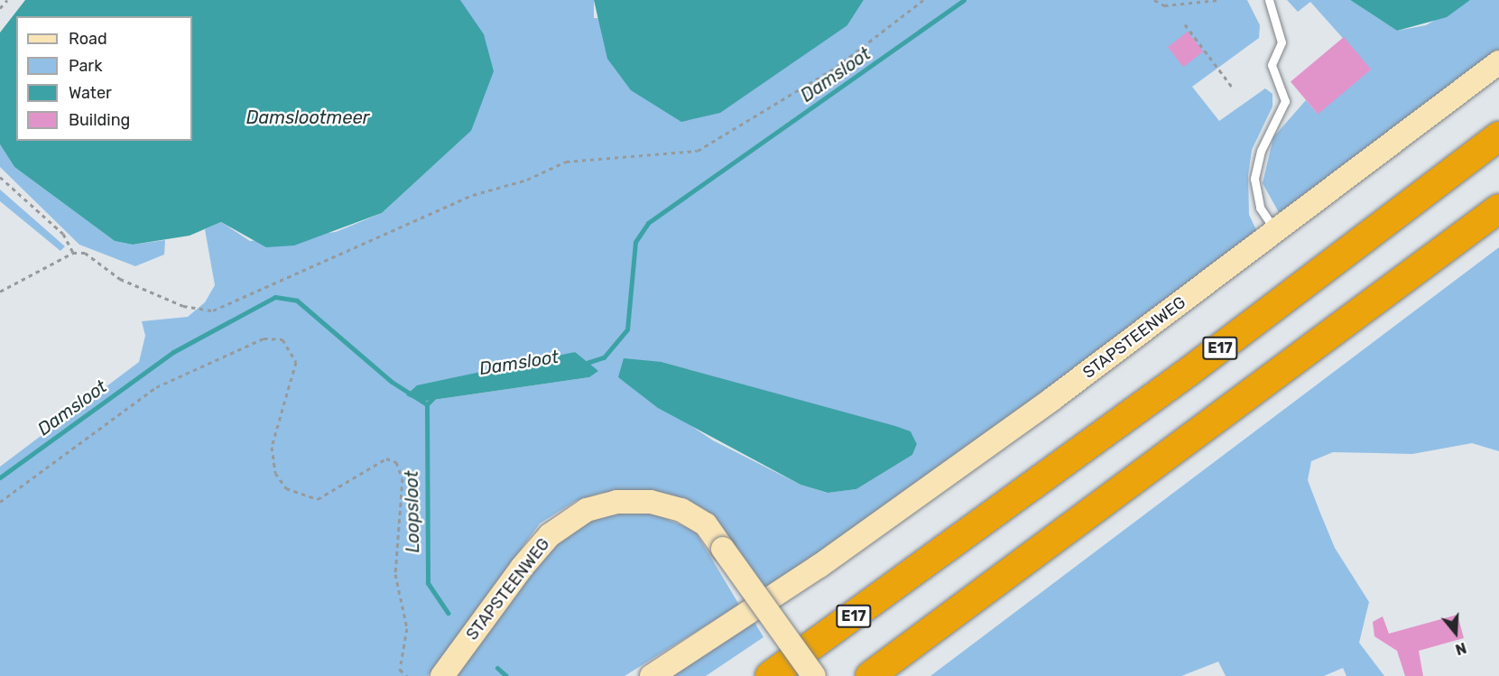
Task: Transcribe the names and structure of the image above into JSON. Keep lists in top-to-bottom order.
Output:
{
  "streets": {
    "highway": ["E17"],
    "street": ["STAPSTEENWEG"]
  },
  "water": ["Damsloot", "Damslootmeer", "Loopsloot"],
  "legend": [
    "Road",
    "Park",
    "Water",
    "Building"
  ],
  "north": "bottom"
}
